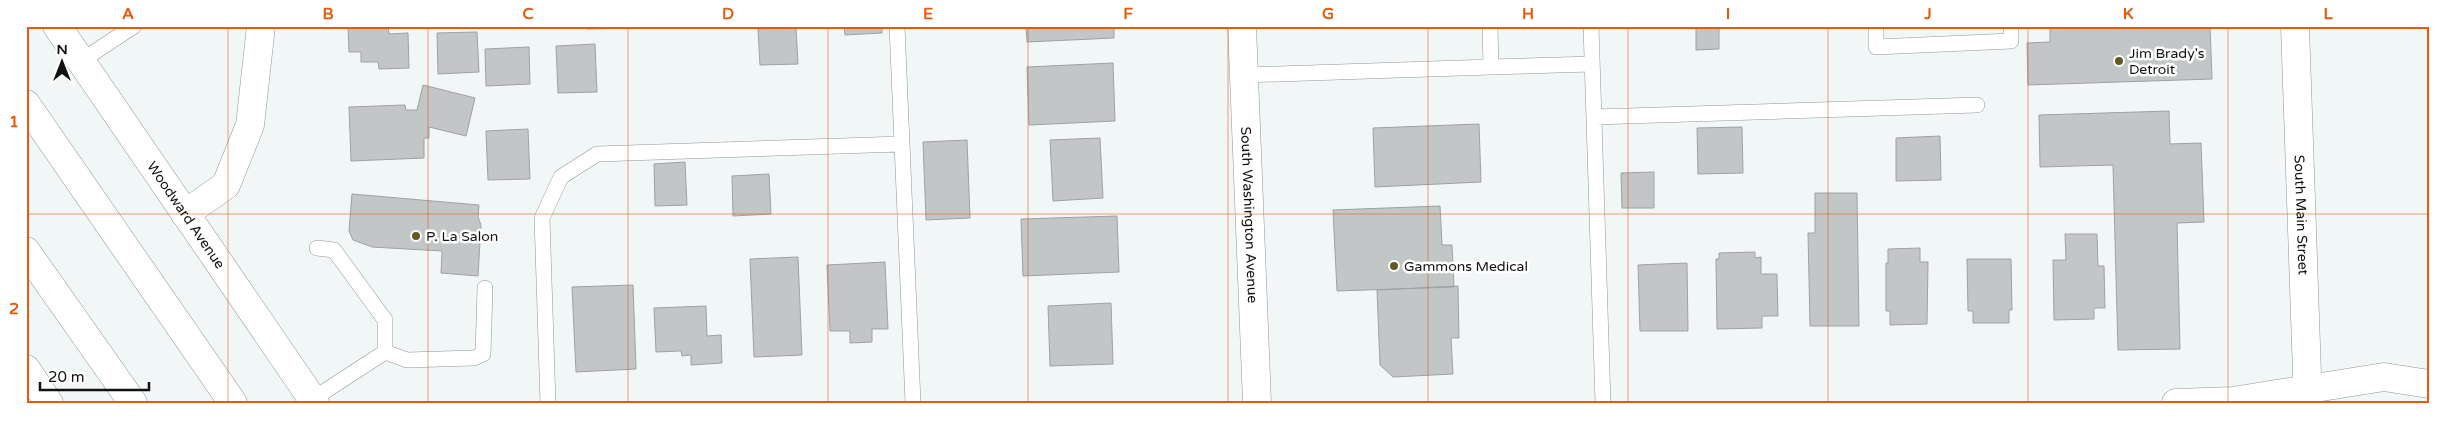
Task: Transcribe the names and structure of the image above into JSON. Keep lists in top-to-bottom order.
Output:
{
  "streets": {
    "main road": ["Woodward Avenue", "South Washington Avenue", "South Main Street"]
  },
  "places": ["Jim Brady's Detroit", "P. La Salon", "Gammons Medical"],
  "scale_bar": "20 m",
  "north": "top",
  "grid": {
    "columns": [
      "A",
      "B",
      "C",
      "D",
      "E",
      "F",
      "G",
      "H",
      "I",
      "J",
      "K",
      "L"
    ],
    "rows": ["1", "2"]
  }
}
